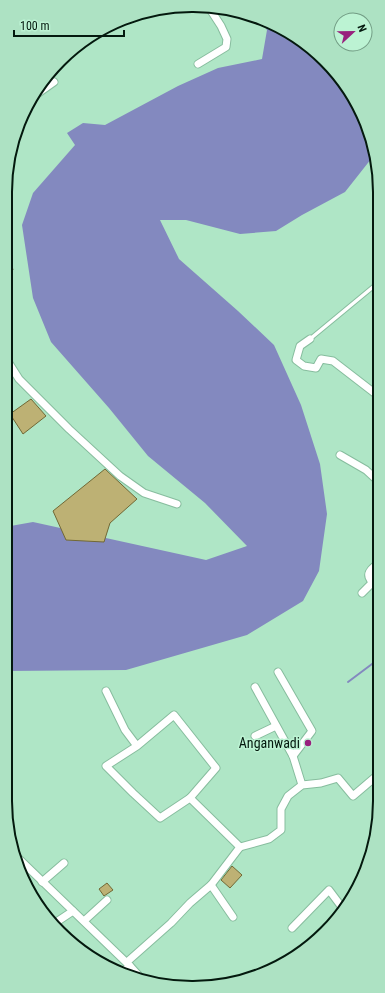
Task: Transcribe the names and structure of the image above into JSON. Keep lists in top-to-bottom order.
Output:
{
  "places": ["Anganwadi"],
  "scale_bar": "100 m",
  "north": "right"
}
